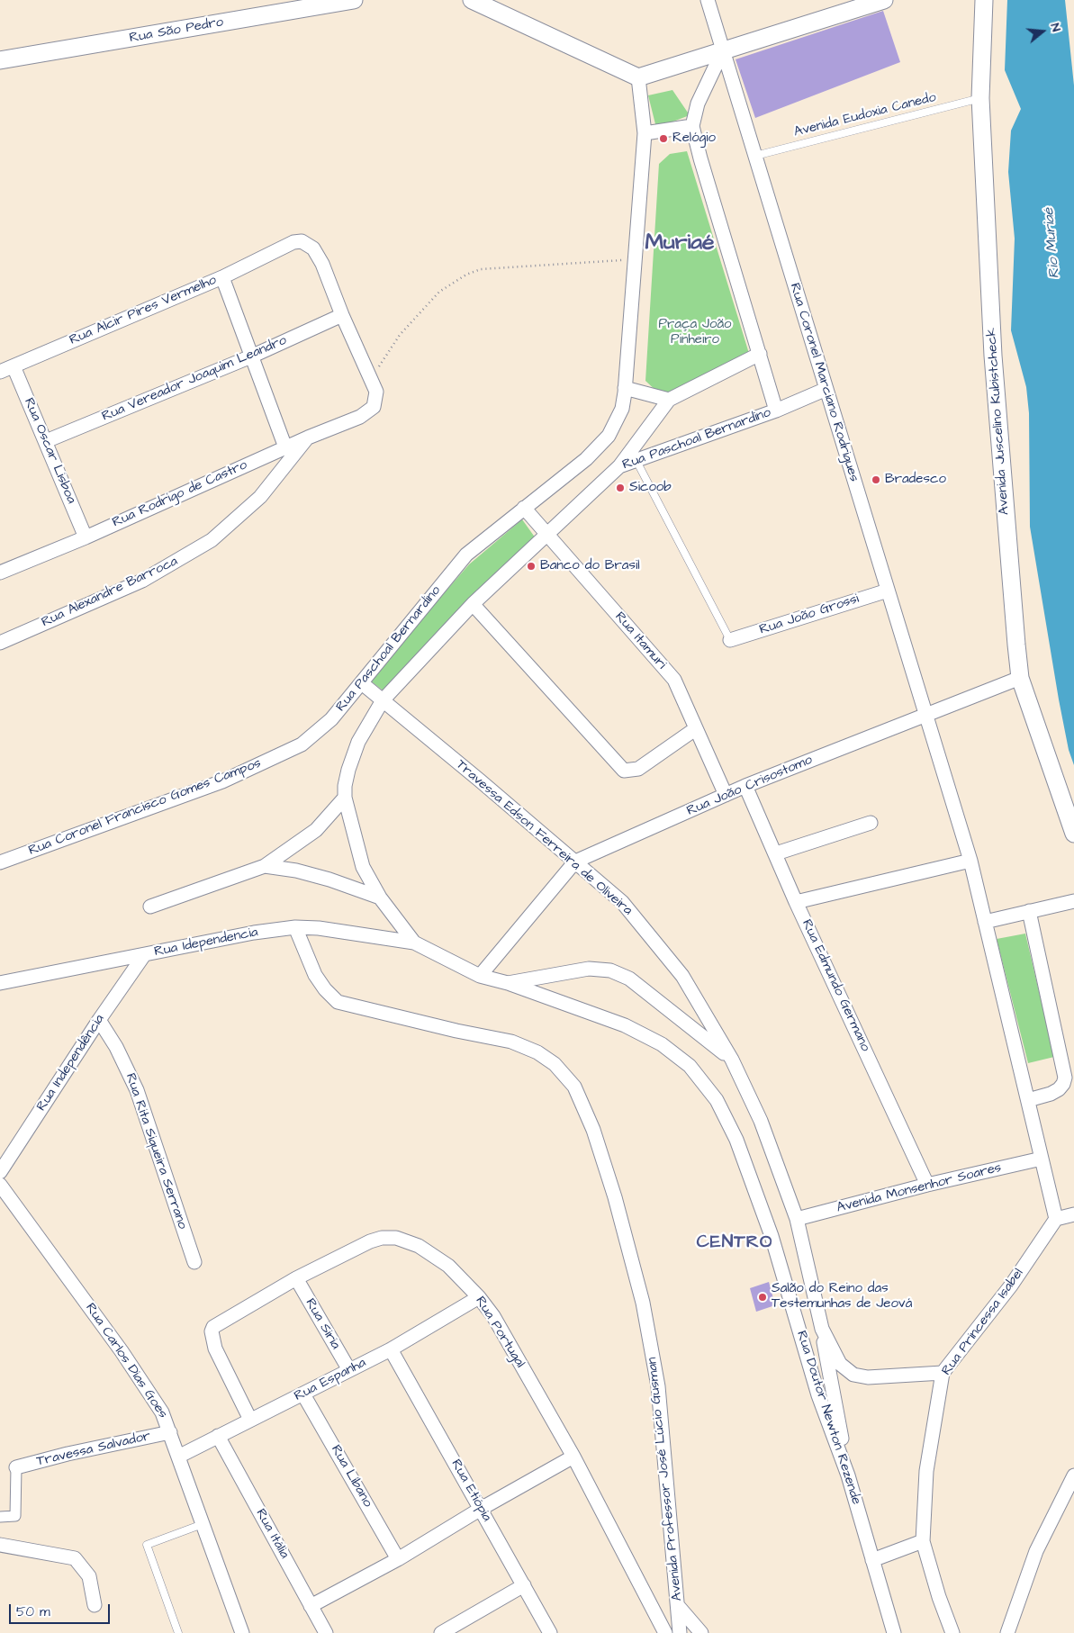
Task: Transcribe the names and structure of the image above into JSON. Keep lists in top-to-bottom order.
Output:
{
  "streets": {
    "street": [
      "Rua São Pedro",
      "Rua Alcir Pires Vermelho",
      "Rua Vereador Joaquim Leandro",
      "Rua Coronel Marciano Rodrigues",
      "Avenida Juscelino Kubistcheck",
      "Rua Paschoal Bernardino",
      "Rua Oscar Lisboa",
      "Rua Rodrigo de Castro",
      "Rua Alexandre Barroca",
      "Rua João Grossi",
      "Rua Itamuri",
      "Rua João Crisostomo",
      "Rua Coronel Francisco Gomes Campos",
      "Travessa Edson Ferreira de Oliveira",
      "Rua Idependencia",
      "Rua Edmundo Germano",
      "Rua Independência",
      "Rua Rita Siqueira Serrano",
      "Avenida Monsenhor Soares",
      "Rua Princessa Isabel",
      "Rua Siria",
      "Rua Portugal",
      "Rua Carlos Dias Goes",
      "Rua Espanha",
      "Rua Doutor Newton Rezende",
      "Travessa Salvador",
      "Rua Líbano",
      "Avenida Professor José Lúcio Gusman",
      "Rua Etiópia",
      "Rua Itália"
    ],
    "lane": ["Avenida Eudoxia Canedo"]
  },
  "crossings": [
    ["Avenida Eudoxia Canedo", "Rua Coronel Marciano Rodrigues"],
    ["Avenida Eudoxia Canedo", "Avenida Juscelino Kubistcheck"],
    ["Rua Alcir Pires Vermelho", "Rua Vereador Joaquim Leandro"],
    ["Rua Alcir Pires Vermelho", "Rua Oscar Lisboa"],
    ["Rua Vereador Joaquim Leandro", "Rua Oscar Lisboa"],
    ["Rua Coronel Marciano Rodrigues", "Rua Paschoal Bernardino"],
    ["Rua Coronel Marciano Rodrigues", "Rua João Grossi"],
    ["Rua Coronel Marciano Rodrigues", "Rua João Crisostomo"],
    ["Rua Coronel Marciano Rodrigues", "Avenida Monsenhor Soares"],
    ["Rua Coronel Marciano Rodrigues", "Rua Princessa Isabel"],
    ["Avenida Juscelino Kubistcheck", "Rua João Crisostomo"],
    ["Rua Paschoal Bernardino", "Rua Itamuri"],
    ["Rua Paschoal Bernardino", "Rua Coronel Francisco Gomes Campos"],
    ["Rua Paschoal Bernardino", "Travessa Edson Ferreira de Oliveira"],
    ["Rua Oscar Lisboa", "Rua Rodrigo de Castro"],
    ["Rua Rodrigo de Castro", "Rua Alexandre Barroca"],
    ["Rua Itamuri", "Rua João Crisostomo"],
    ["Rua João Crisostomo", "Travessa Edson Ferreira de Oliveira"],
    ["Rua João Crisostomo", "Rua Edmundo Germano"],
    ["Travessa Edson Ferreira de Oliveira", "Avenida Monsenhor Soares"],
    ["Travessa Edson Ferreira de Oliveira", "Rua Princessa Isabel"],
    ["Rua Idependencia", "Rua Independência"],
    ["Rua Idependencia", "Rua Doutor Newton Rezende"],
    ["Rua Idependencia", "Avenida Professor José Lúcio Gusman"],
    ["Rua Edmundo Germano", "Avenida Monsenhor Soares"],
    ["Rua Independência", "Rua Rita Siqueira Serrano"],
    ["Rua Siria", "Rua Portugal"],
    ["Rua Siria", "Rua Espanha"],
    ["Rua Portugal", "Rua Espanha"],
    ["Rua Carlos Dias Goes", "Rua Espanha"],
    ["Rua Carlos Dias Goes", "Travessa Salvador"],
    ["Rua Espanha", "Rua Líbano"],
    ["Rua Espanha", "Rua Etiópia"],
    ["Rua Espanha", "Rua Itália"]
  ],
  "districts": ["Muriaé", "CENTRO"],
  "water": ["Rio Muriaé"],
  "parks": ["Praça João Pinheiro"],
  "places": [
    "Relógio",
    "Bradesco",
    "Sicoob",
    "Banco do Brasil",
    "Salão do Reino das Testemunhas de Jeová"
  ],
  "scale_bar": "50 m",
  "north": "right"
}
